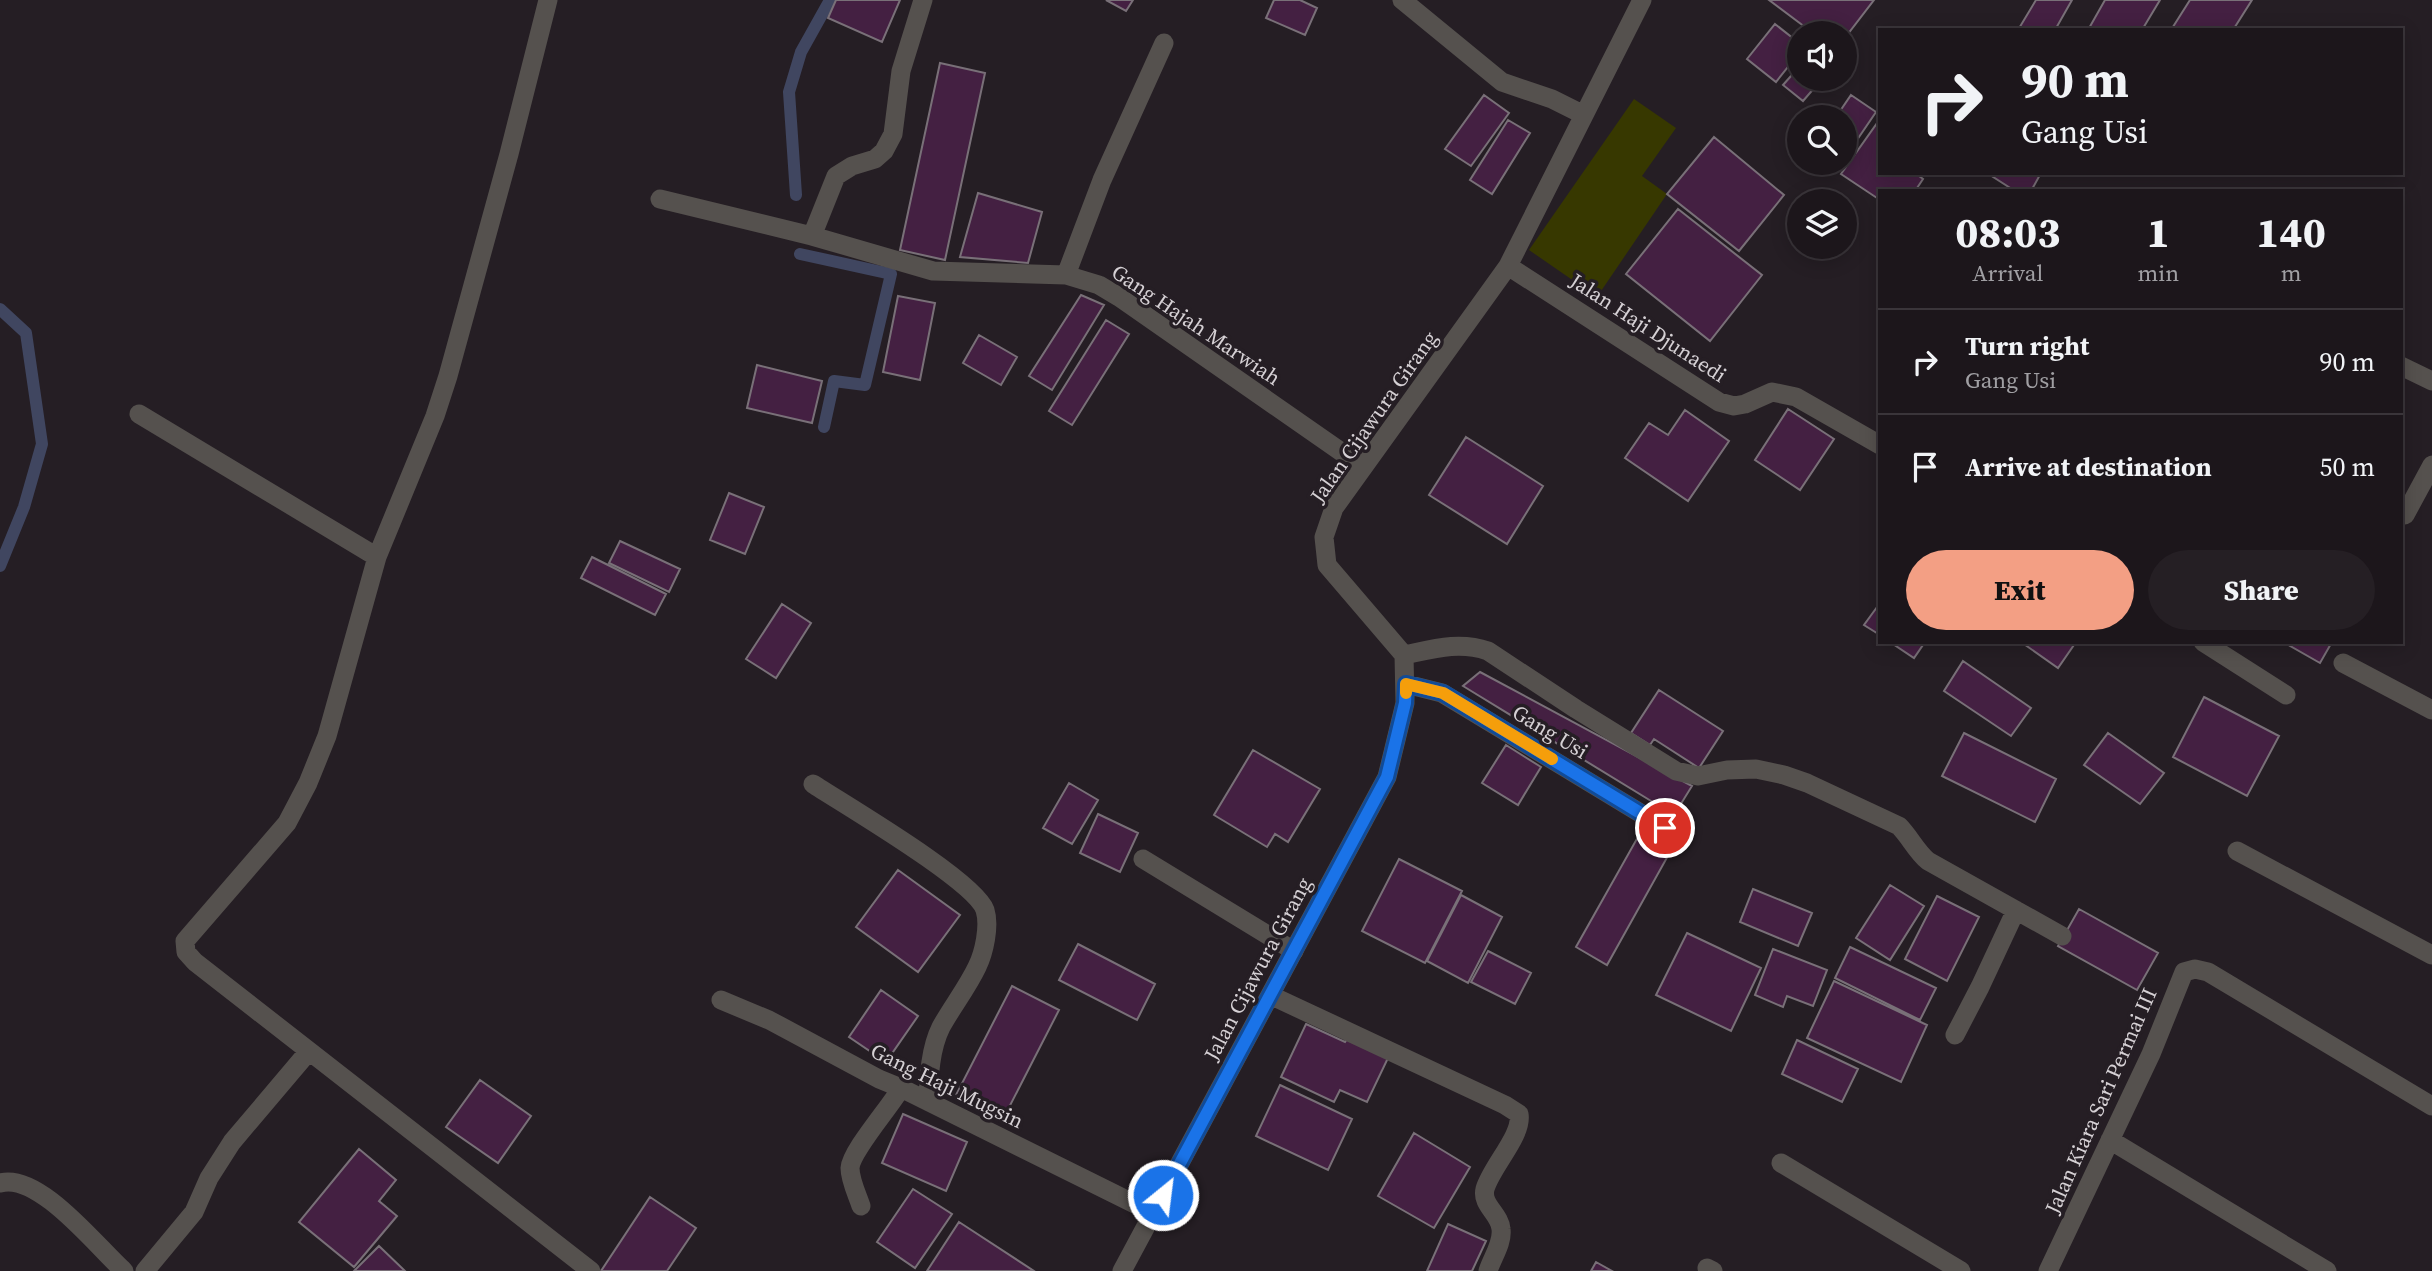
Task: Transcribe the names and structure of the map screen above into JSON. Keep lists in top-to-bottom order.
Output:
{
  "streets": {
    "street": [
      "Gang Hajah Marwiah",
      "Jalan Haji Djunaedi",
      "Jalan Cijawura Girang",
      "Gang Usi",
      "Gang Haji Mugsin",
      "Jalan Kiara Sari Permai III"
    ]
  },
  "crossings": [
    ["Gang Hajah Marwiah", "Jalan Cijawura Girang"],
    ["Jalan Haji Djunaedi", "Jalan Cijawura Girang"],
    ["Jalan Cijawura Girang", "Gang Usi"],
    ["Jalan Cijawura Girang", "Gang Haji Mugsin"]
  ],
  "page": {
    "turn": ["90 m", "Gang Usi"],
    "eta": [
      "08:03",
      "Arrival",
      "1",
      "min",
      "140",
      "m"
    ],
    "list": [
      {
        "name": "Turn right",
        "note": "Gang Usi",
        "value": "90 m"
      },
      {
        "name": "Arrive at destination",
        "value": "50 m"
      }
    ],
    "buttons": ["Exit", "Share"]
  }
}
